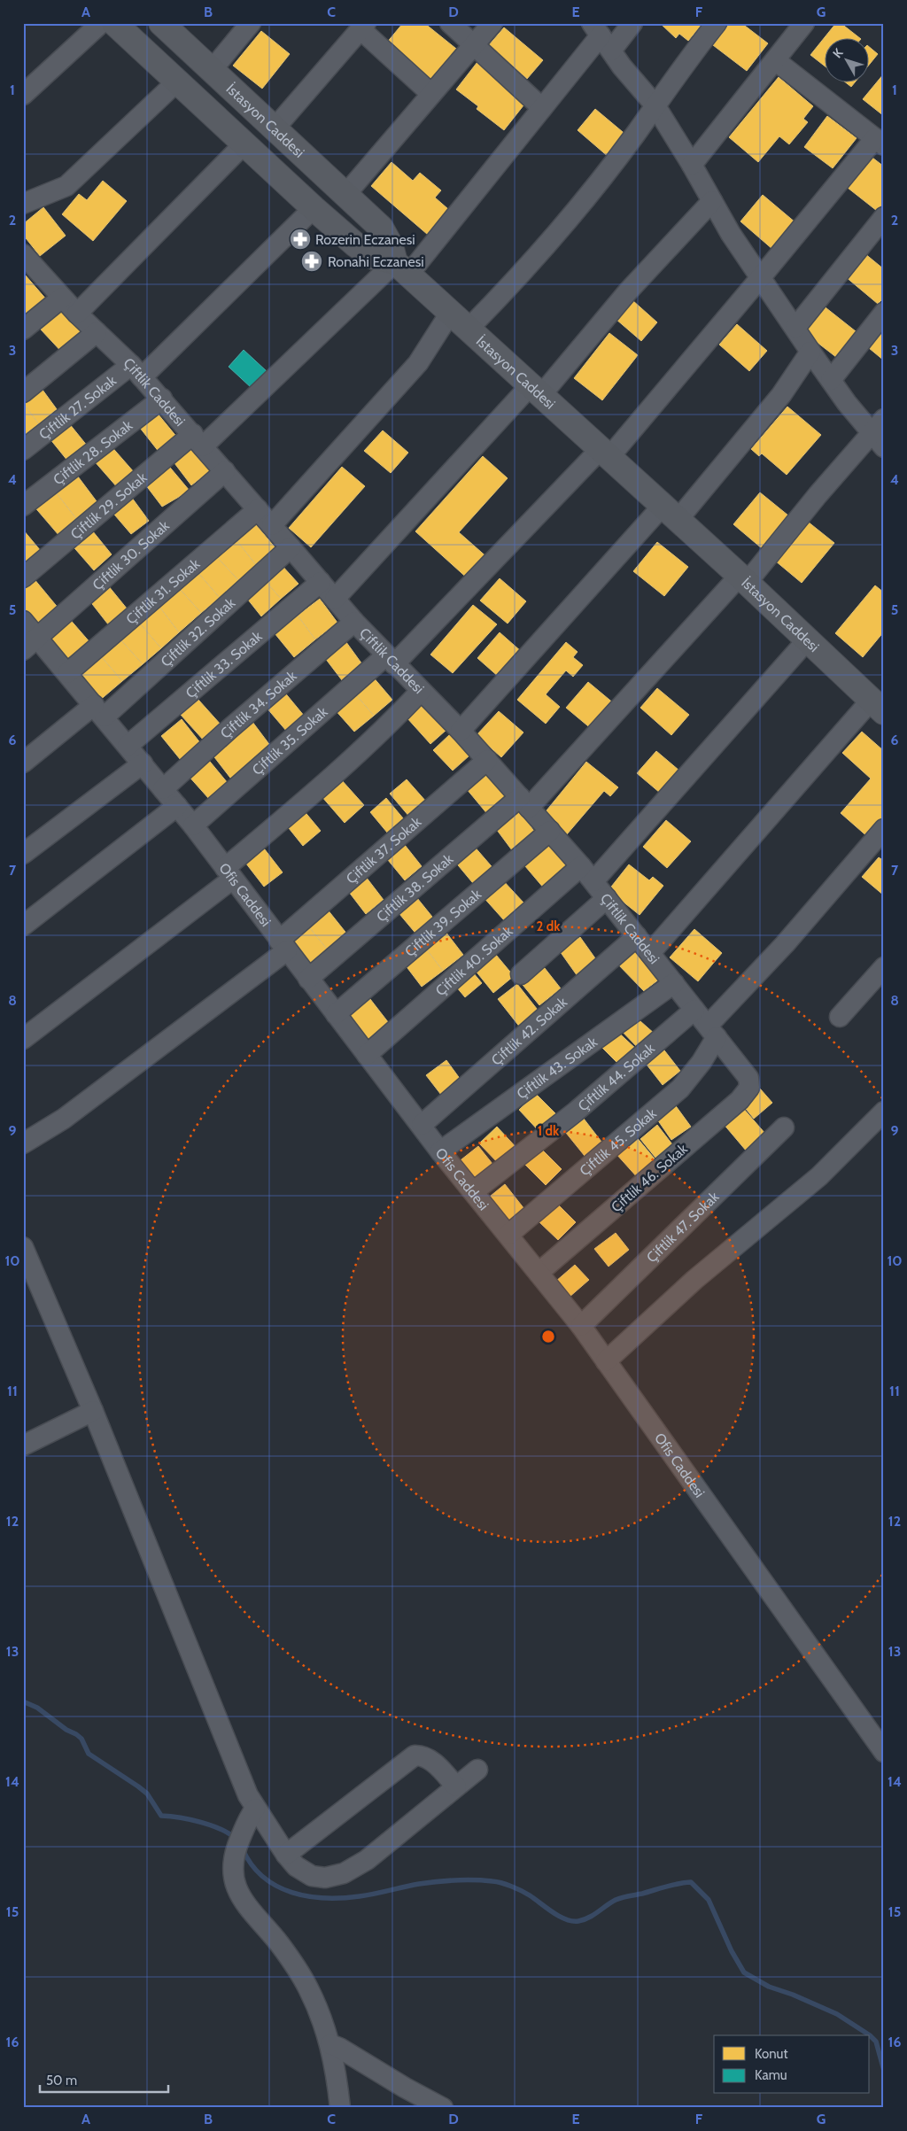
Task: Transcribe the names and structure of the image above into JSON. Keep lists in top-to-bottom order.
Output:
{
  "streets": {
    "main road": ["İstasyon Caddesi"],
    "street": [
      "Çiftlik Caddesi",
      "Çiftlik 27. Sokak",
      "Çiftlik 28. Sokak",
      "Çiftlik 29. Sokak",
      "Çiftlik 30. Sokak",
      "Çiftlik 31. Sokak",
      "Çiftlik 32. Sokak",
      "Çiftlik 33. Sokak",
      "Çiftlik 34. Sokak",
      "Çiftlik 35. Sokak",
      "Çiftlik 37. Sokak",
      "Çiftlik 38. Sokak",
      "Ofis Caddesi",
      "Çiftlik 39. Sokak",
      "Çiftlik 40. Sokak",
      "Çiftlik 42. Sokak",
      "Çiftlik 43. Sokak",
      "Çiftlik 44. Sokak",
      "Çiftlik 45. Sokak",
      "Çiftlik 46. Sokak",
      "Çiftlik 47. Sokak"
    ]
  },
  "crossings": [
    ["İstasyon Caddesi", "Çiftlik 29. Sokak"],
    ["İstasyon Caddesi", "Çiftlik 35. Sokak"],
    ["İstasyon Caddesi", "Çiftlik 38. Sokak"],
    ["Çiftlik Caddesi", "Çiftlik 27. Sokak"],
    ["Çiftlik Caddesi", "Çiftlik 28. Sokak"],
    ["Çiftlik Caddesi", "Çiftlik 29. Sokak"],
    ["Çiftlik Caddesi", "Çiftlik 30. Sokak"],
    ["Çiftlik Caddesi", "Çiftlik 31. Sokak"],
    ["Çiftlik Caddesi", "Çiftlik 32. Sokak"],
    ["Çiftlik Caddesi", "Çiftlik 33. Sokak"],
    ["Çiftlik Caddesi", "Çiftlik 34. Sokak"],
    ["Çiftlik Caddesi", "Çiftlik 35. Sokak"],
    ["Çiftlik Caddesi", "Çiftlik 37. Sokak"],
    ["Çiftlik Caddesi", "Çiftlik 38. Sokak"],
    ["Çiftlik Caddesi", "Çiftlik 39. Sokak"],
    ["Çiftlik Caddesi", "Çiftlik 40. Sokak"],
    ["Çiftlik Caddesi", "Çiftlik 42. Sokak"],
    ["Çiftlik Caddesi", "Çiftlik 43. Sokak"],
    ["Çiftlik Caddesi", "Çiftlik 44. Sokak"],
    ["Çiftlik Caddesi", "Çiftlik 45. Sokak"],
    ["Çiftlik Caddesi", "Çiftlik 46. Sokak"],
    ["Çiftlik 30. Sokak", "Ofis Caddesi"],
    ["Çiftlik 31. Sokak", "Ofis Caddesi"],
    ["Çiftlik 32. Sokak", "Ofis Caddesi"],
    ["Çiftlik 33. Sokak", "Ofis Caddesi"],
    ["Çiftlik 34. Sokak", "Ofis Caddesi"],
    ["Çiftlik 35. Sokak", "Ofis Caddesi"],
    ["Çiftlik 37. Sokak", "Ofis Caddesi"],
    ["Çiftlik 38. Sokak", "Ofis Caddesi"],
    ["Ofis Caddesi", "Çiftlik 39. Sokak"],
    ["Ofis Caddesi", "Çiftlik 40. Sokak"],
    ["Ofis Caddesi", "Çiftlik 42. Sokak"],
    ["Ofis Caddesi", "Çiftlik 43. Sokak"],
    ["Ofis Caddesi", "Çiftlik 44. Sokak"],
    ["Ofis Caddesi", "Çiftlik 45. Sokak"],
    ["Ofis Caddesi", "Çiftlik 46. Sokak"],
    ["Ofis Caddesi", "Çiftlik 47. Sokak"]
  ],
  "places": {
    "pharmacy": ["Rozerin Eczanesi", "Ronahi Eczanesi"]
  },
  "legend": ["Konut", "Kamu"],
  "scale_bar": "50 m",
  "north": "top left",
  "grid": {
    "columns": [
      "A",
      "B",
      "C",
      "D",
      "E",
      "F",
      "G"
    ],
    "rows": [
      "1",
      "2",
      "3",
      "4",
      "5",
      "6",
      "7",
      "8",
      "9",
      "10",
      "11",
      "12",
      "13",
      "14",
      "15",
      "16"
    ]
  },
  "rings": ["2 dk", "1 dk"]
}
